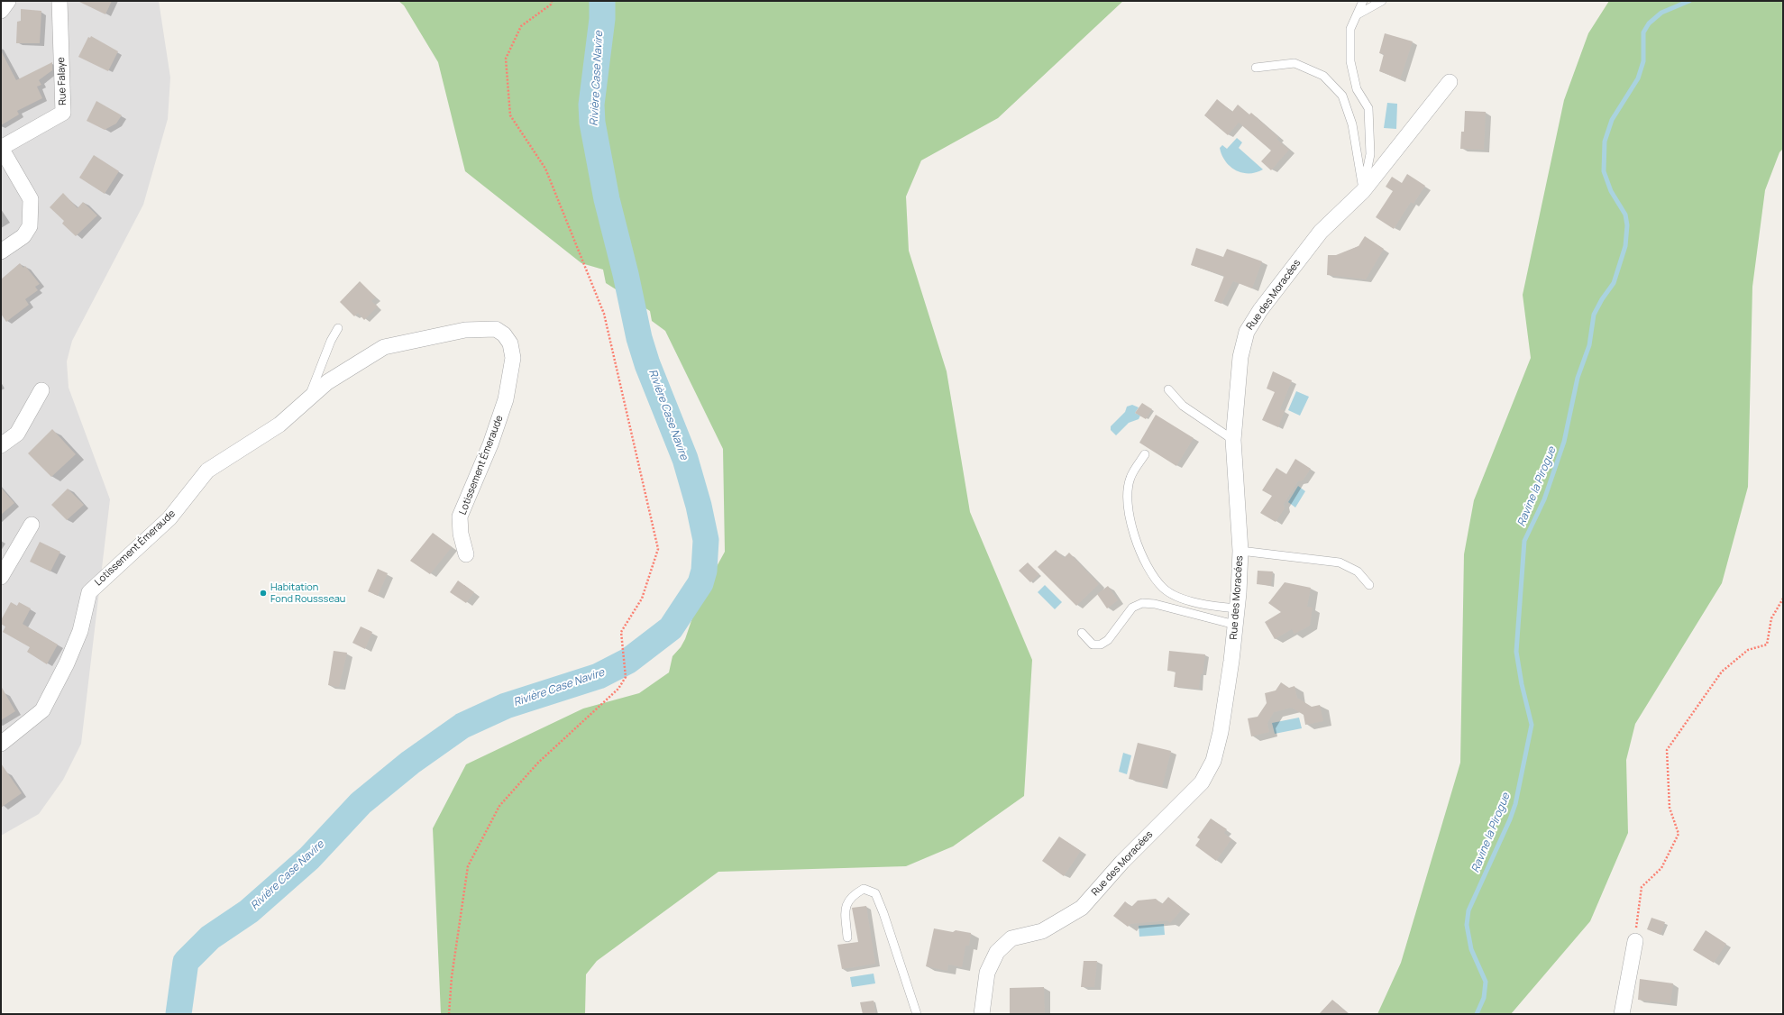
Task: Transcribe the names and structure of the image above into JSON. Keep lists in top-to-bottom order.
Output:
{
  "streets": {
    "street": ["Rue Falaye", "Rue des Moracées", "Lotissement Émeraude"]
  },
  "water": ["Rivière Case Navire", "Ravine la Pirogue"],
  "places": ["Habitation Fond Roussseau"]
}
